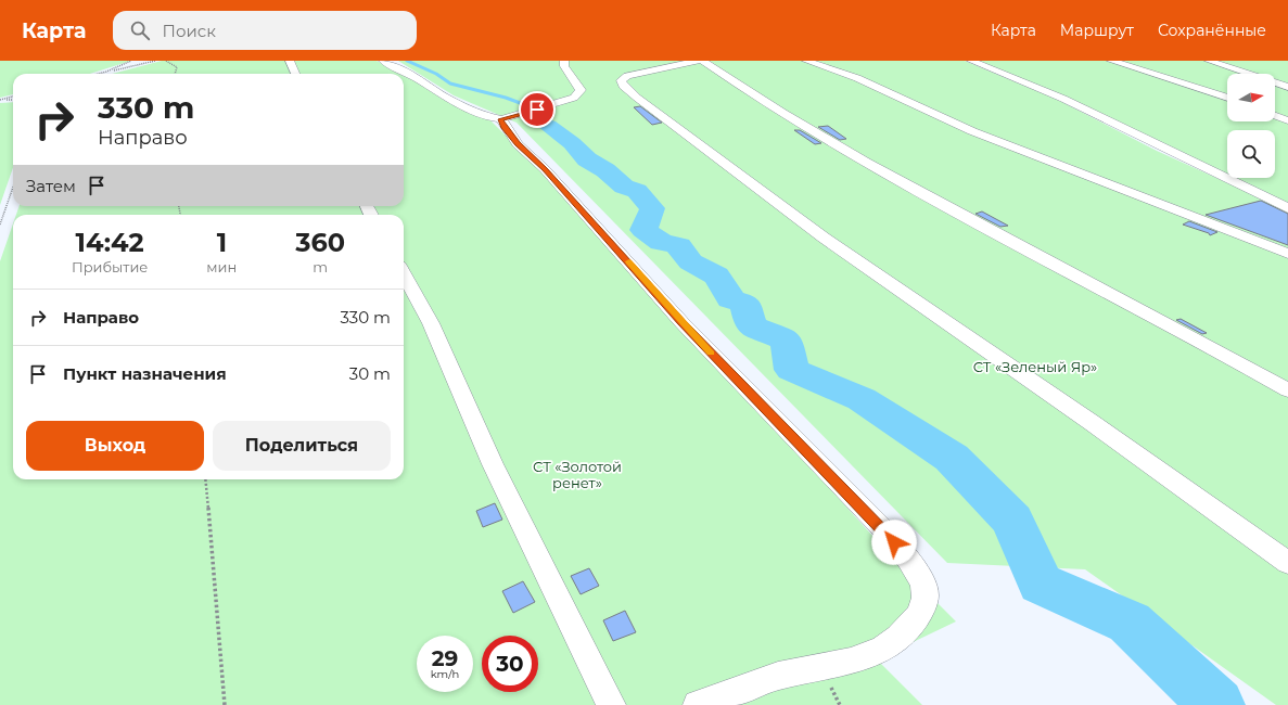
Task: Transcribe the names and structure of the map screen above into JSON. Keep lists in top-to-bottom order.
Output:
{
  "parks": ["СТ «Зеленый Яр»", "СТ «Золотой ренет»"],
  "north": "right",
  "page": {
    "header": "Карта",
    "search": "Поиск",
    "nav": ["Карта", "Маршрут", "Сохранённые"],
    "turn": ["330 m", "Направо"],
    "then": "Затем",
    "eta": [
      "14:42",
      "Прибытие",
      "1",
      "мин",
      "360",
      "m"
    ],
    "list": [
      {
        "name": "Направо",
        "value": "330 m"
      },
      {
        "name": "Пункт назначения",
        "value": "30 m"
      }
    ],
    "buttons": ["Выход", "Поделиться"],
    "speed": "29 km/h",
    "limit": "30"
  }
}
